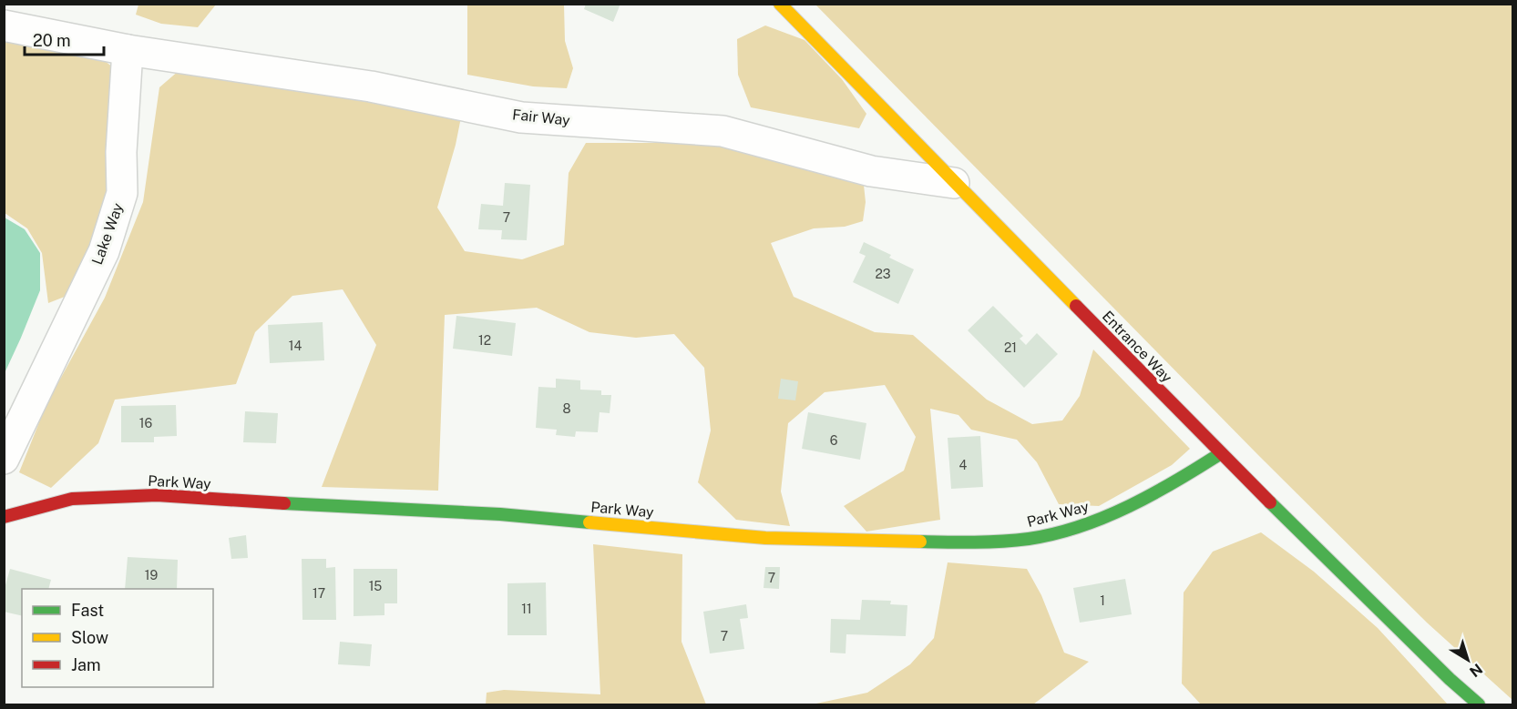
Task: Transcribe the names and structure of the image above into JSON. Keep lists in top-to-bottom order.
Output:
{
  "streets": {
    "street": [
      "Fair Way",
      "Lake Way",
      "Entrance Way",
      "Park Way"
    ]
  },
  "crossings": [
    ["Fair Way", "Lake Way"],
    ["Fair Way", "Entrance Way"],
    ["Entrance Way", "Park Way"]
  ],
  "house_numbers": [
    "7",
    "23",
    "12",
    "14",
    "21",
    "8",
    "16",
    "6",
    "4",
    "19",
    "7",
    "15",
    "17",
    "1",
    "11",
    "7"
  ],
  "legend": ["Fast", "Slow", "Jam"],
  "scale_bar": "20 m",
  "north": "bottom right"
}
